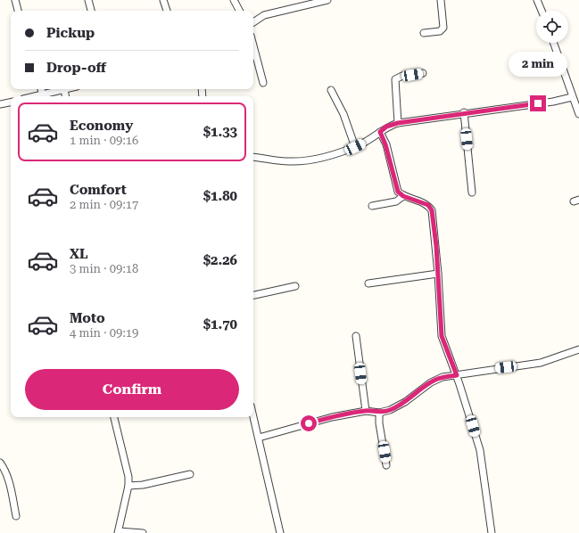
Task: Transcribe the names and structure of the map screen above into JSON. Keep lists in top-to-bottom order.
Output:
{
  "page": {
    "banner": ["Pickup", "Drop-off"],
    "bubble": "2 min",
    "list": [
      {
        "name": "Economy",
        "note": "1 min · 09:16",
        "value": "$1.33"
      },
      {
        "name": "Comfort",
        "note": "2 min · 09:17",
        "value": "$1.80"
      },
      {
        "name": "XL",
        "note": "3 min · 09:18",
        "value": "$2.26"
      },
      {
        "name": "Moto",
        "note": "4 min · 09:19",
        "value": "$1.70"
      }
    ],
    "buttons": "Confirm"
  }
}
